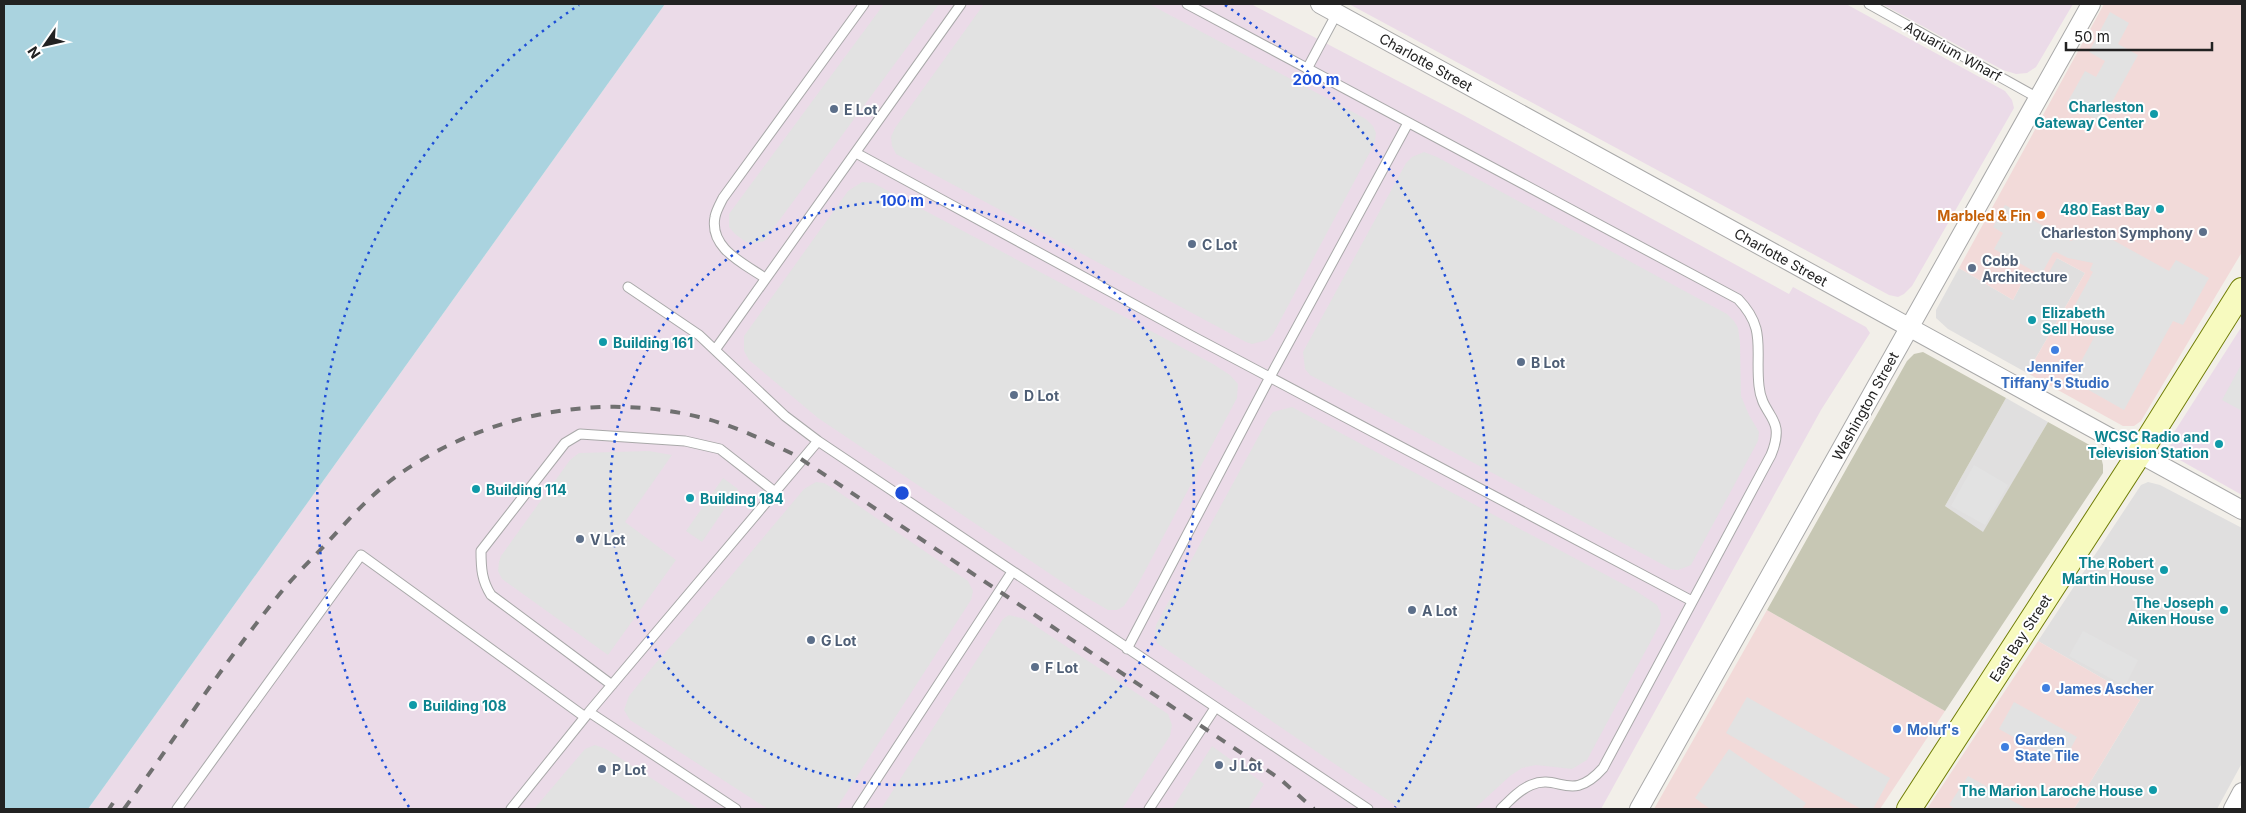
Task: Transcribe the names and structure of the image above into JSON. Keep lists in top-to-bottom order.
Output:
{
  "streets": {
    "main road": ["East Bay Street"],
    "street": ["Charlotte Street", "Washington Street"],
    "lane": ["Aquarium Wharf"]
  },
  "crossings": [
    ["Aquarium Wharf", "Washington Street"],
    ["Charlotte Street", "Washington Street"],
    ["Charlotte Street", "East Bay Street"]
  ],
  "places": [
    "E Lot",
    "Charleston Gateway Center",
    "480 East Bay",
    "Marbled & Fin",
    "Charleston Symphony",
    "C Lot",
    "Cobb Architecture",
    "Elizabeth Sell House",
    "Building 161",
    "Jennifer Tiffany's Studio",
    "B Lot",
    "D Lot",
    "WCSC Radio and Television Station",
    "Building 114",
    "Building 184",
    "V Lot",
    "The Robert Martin House",
    "A Lot",
    "The Joseph Aiken House",
    "G Lot",
    "F Lot",
    "James Ascher",
    "Building 108",
    "Moluf's",
    "Garden State Tile",
    "J Lot",
    "P Lot",
    "The Marion Laroche House"
  ],
  "scale_bar": "50 m",
  "north": "bottom left",
  "rings": ["200 m", "100 m"]
}
